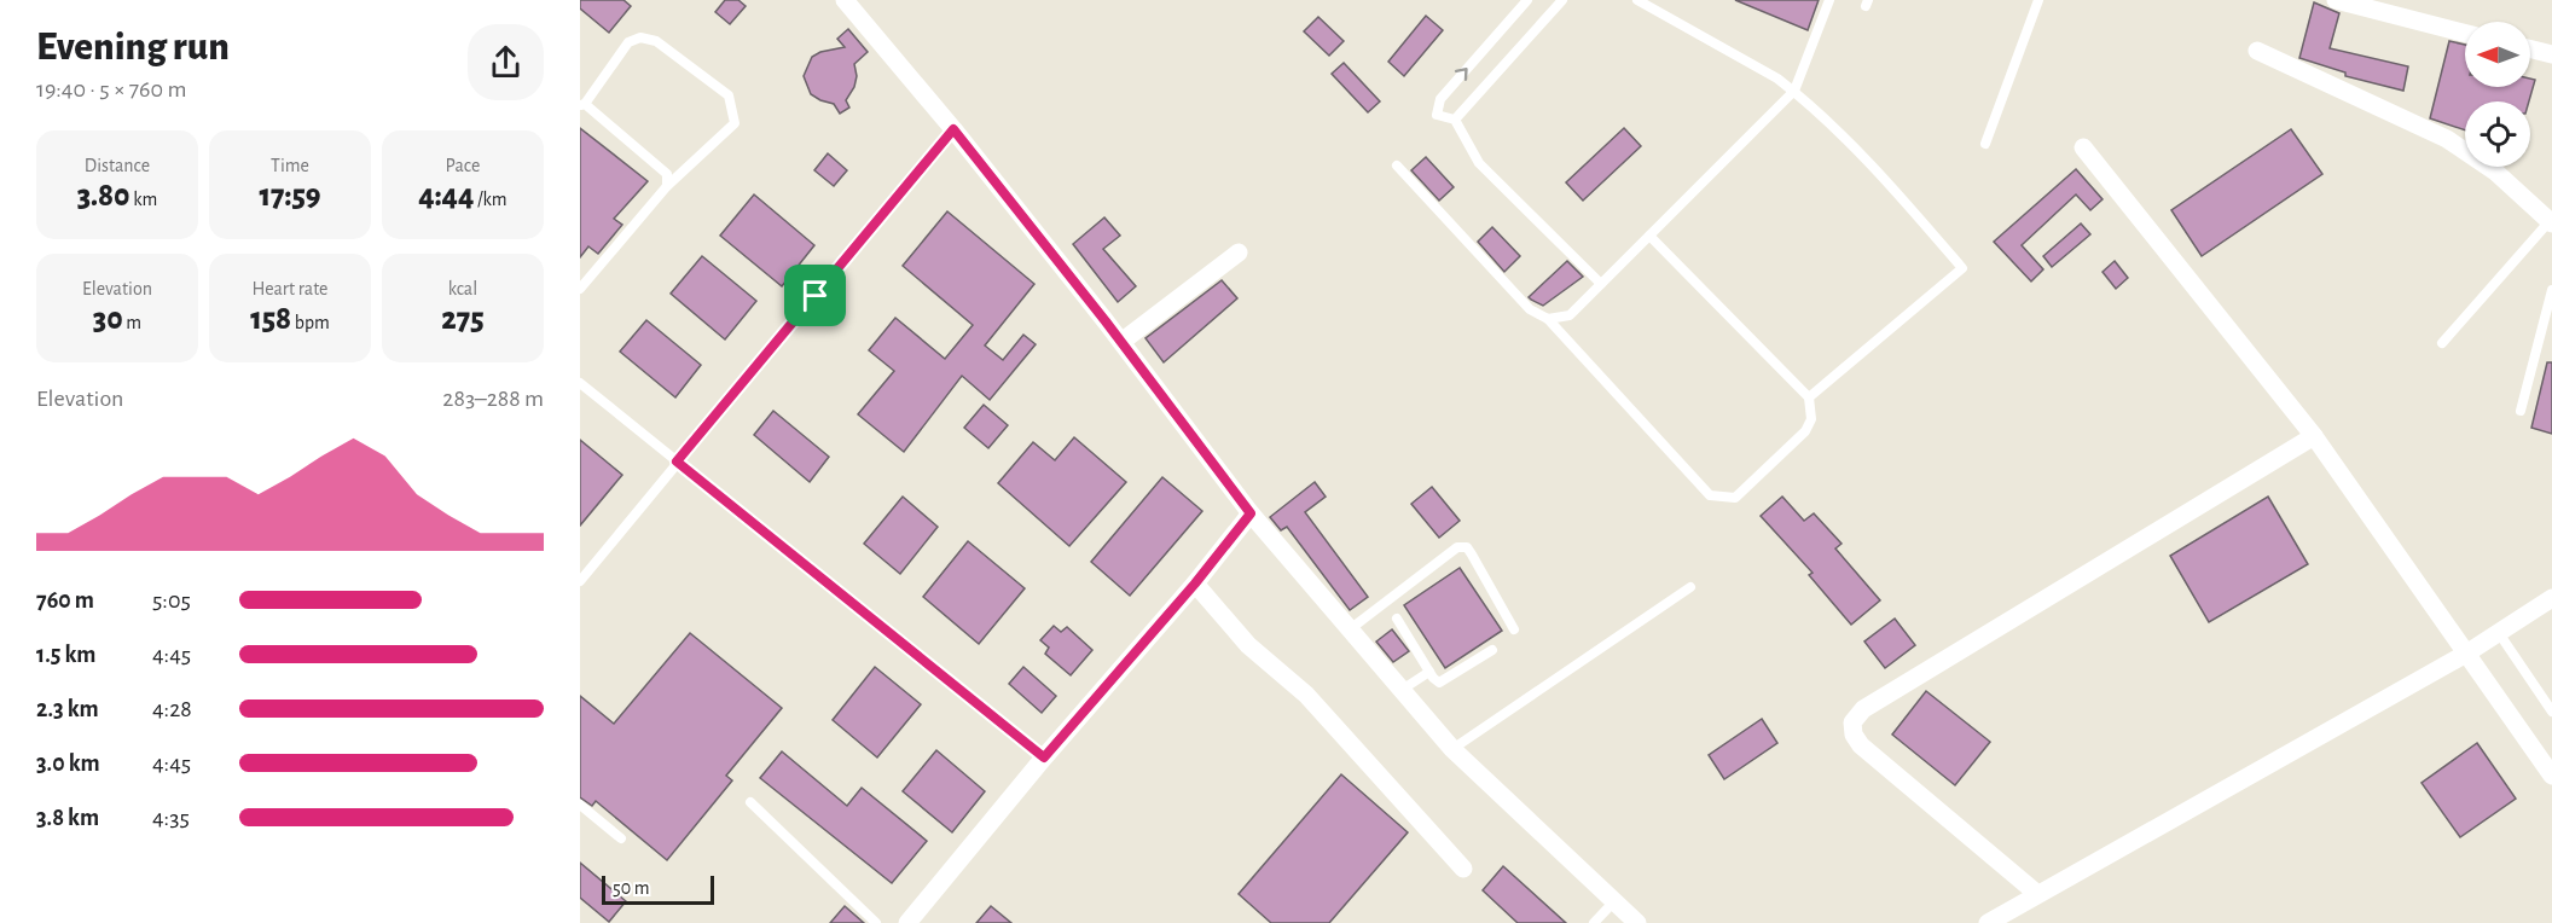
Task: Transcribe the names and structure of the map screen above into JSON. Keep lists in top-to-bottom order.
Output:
{
  "scale_bar": "50 m",
  "north": "left",
  "page": {
    "heading": ["Evening run", "19:40 · 5 × 760 m"],
    "stats": [
      ["Distance", "3.80 km"],
      ["Time", "17:59"],
      ["Pace", "4:44 /km"],
      ["Elevation", "30 m"],
      ["Heart rate", "158 bpm"],
      ["kcal", "275"]
    ],
    "chart": ["Elevation", "283–288 m"],
    "list": [
      {
        "name": "760 m",
        "note": "5:05"
      },
      {
        "name": "1.5 km",
        "note": "4:45"
      },
      {
        "name": "2.3 km",
        "note": "4:28"
      },
      {
        "name": "3.0 km",
        "note": "4:45"
      },
      {
        "name": "3.8 km",
        "note": "4:35"
      }
    ],
    "scale": "50 m"
  }
}
